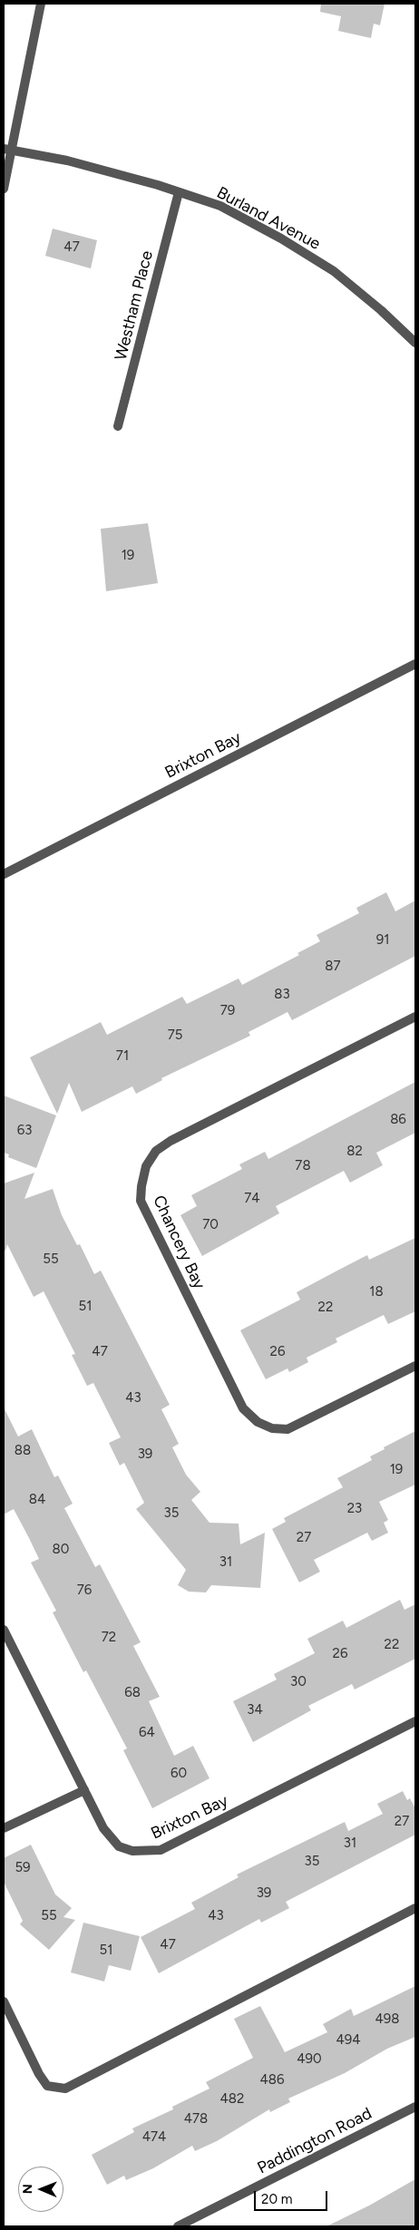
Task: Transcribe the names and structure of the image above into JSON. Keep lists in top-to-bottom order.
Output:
{
  "streets": {
    "street": [
      "Burland Avenue",
      "Westham Place",
      "Brixton Bay",
      "Chancery Bay",
      "Paddington Road"
    ]
  },
  "crossings": [
    ["Burland Avenue", "Westham Place"]
  ],
  "house_numbers": [
    "47",
    "19",
    "91",
    "87",
    "83",
    "79",
    "75",
    "71",
    "86",
    "63",
    "82",
    "78",
    "74",
    "70",
    "55",
    "18",
    "51",
    "22",
    "47",
    "26",
    "43",
    "88",
    "39",
    "19",
    "84",
    "23",
    "35",
    "27",
    "80",
    "31",
    "76",
    "72",
    "22",
    "26",
    "30",
    "68",
    "34",
    "64",
    "60",
    "27",
    "31",
    "35",
    "59",
    "39",
    "55",
    "43",
    "47",
    "51",
    "498",
    "494",
    "490",
    "486",
    "482",
    "478",
    "474"
  ],
  "scale_bar": "20 m",
  "north": "left"
}
